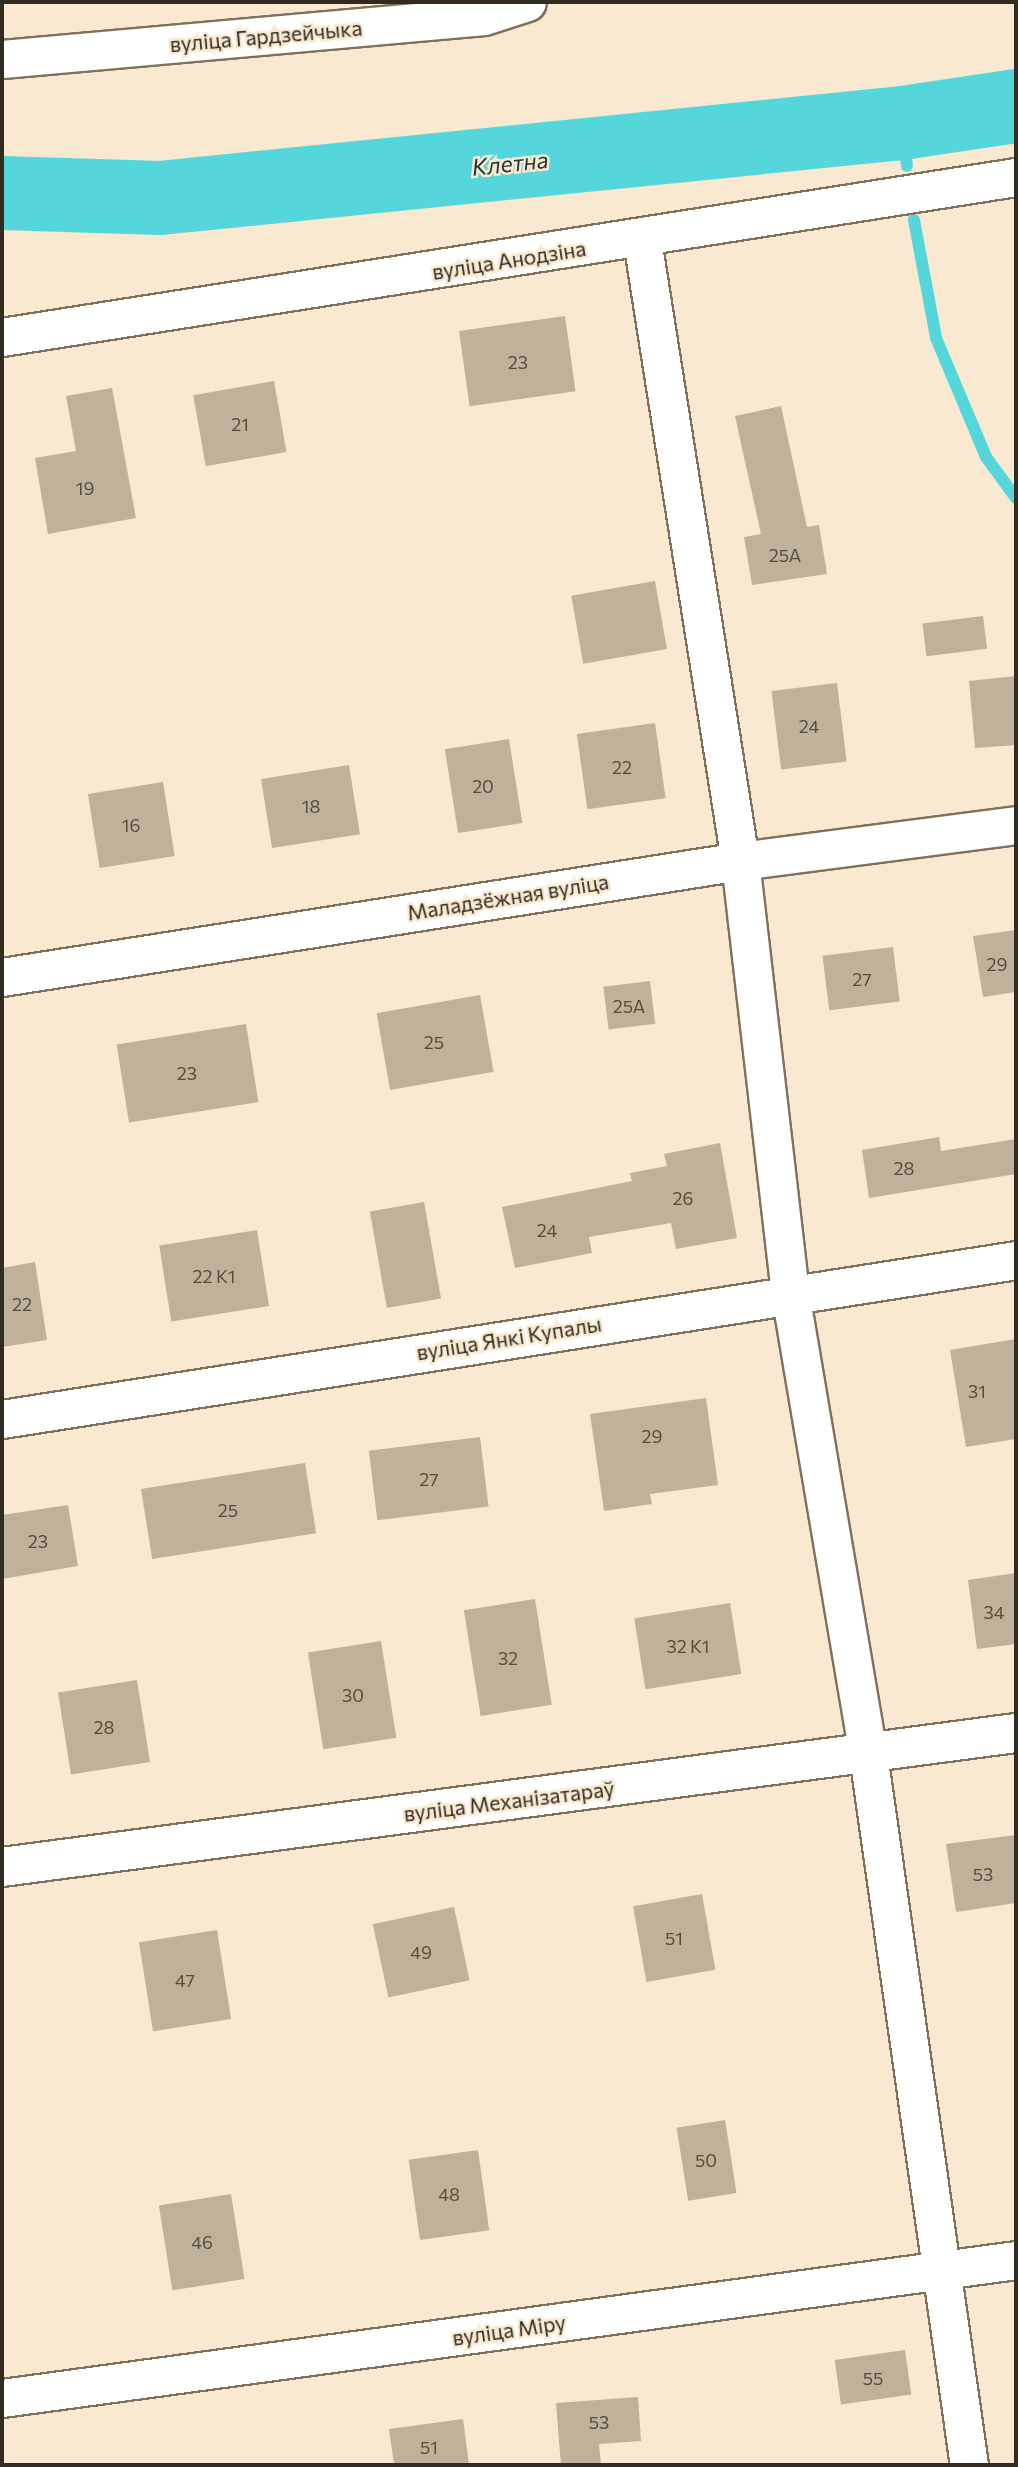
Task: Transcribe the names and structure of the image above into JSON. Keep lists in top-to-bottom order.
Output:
{
  "streets": {
    "street": [
      "вуліца Гардзейчыка",
      "вуліца Анодзіна",
      "Маладзёжная вуліца",
      "вуліца Янкі Купалы",
      "вуліца Механізатараў",
      "вуліца Міру"
    ]
  },
  "water": ["Клетна"],
  "house_numbers": [
    "23",
    "21",
    "19",
    "25А",
    "24",
    "22",
    "20",
    "18",
    "16",
    "29",
    "27",
    "25А",
    "25",
    "23",
    "28",
    "26",
    "24",
    "22 К1",
    "22",
    "31",
    "29",
    "27",
    "25",
    "23",
    "34",
    "32 К1",
    "32",
    "30",
    "28",
    "53",
    "51",
    "49",
    "47",
    "50",
    "48",
    "46",
    "55",
    "53",
    "51"
  ]
}
